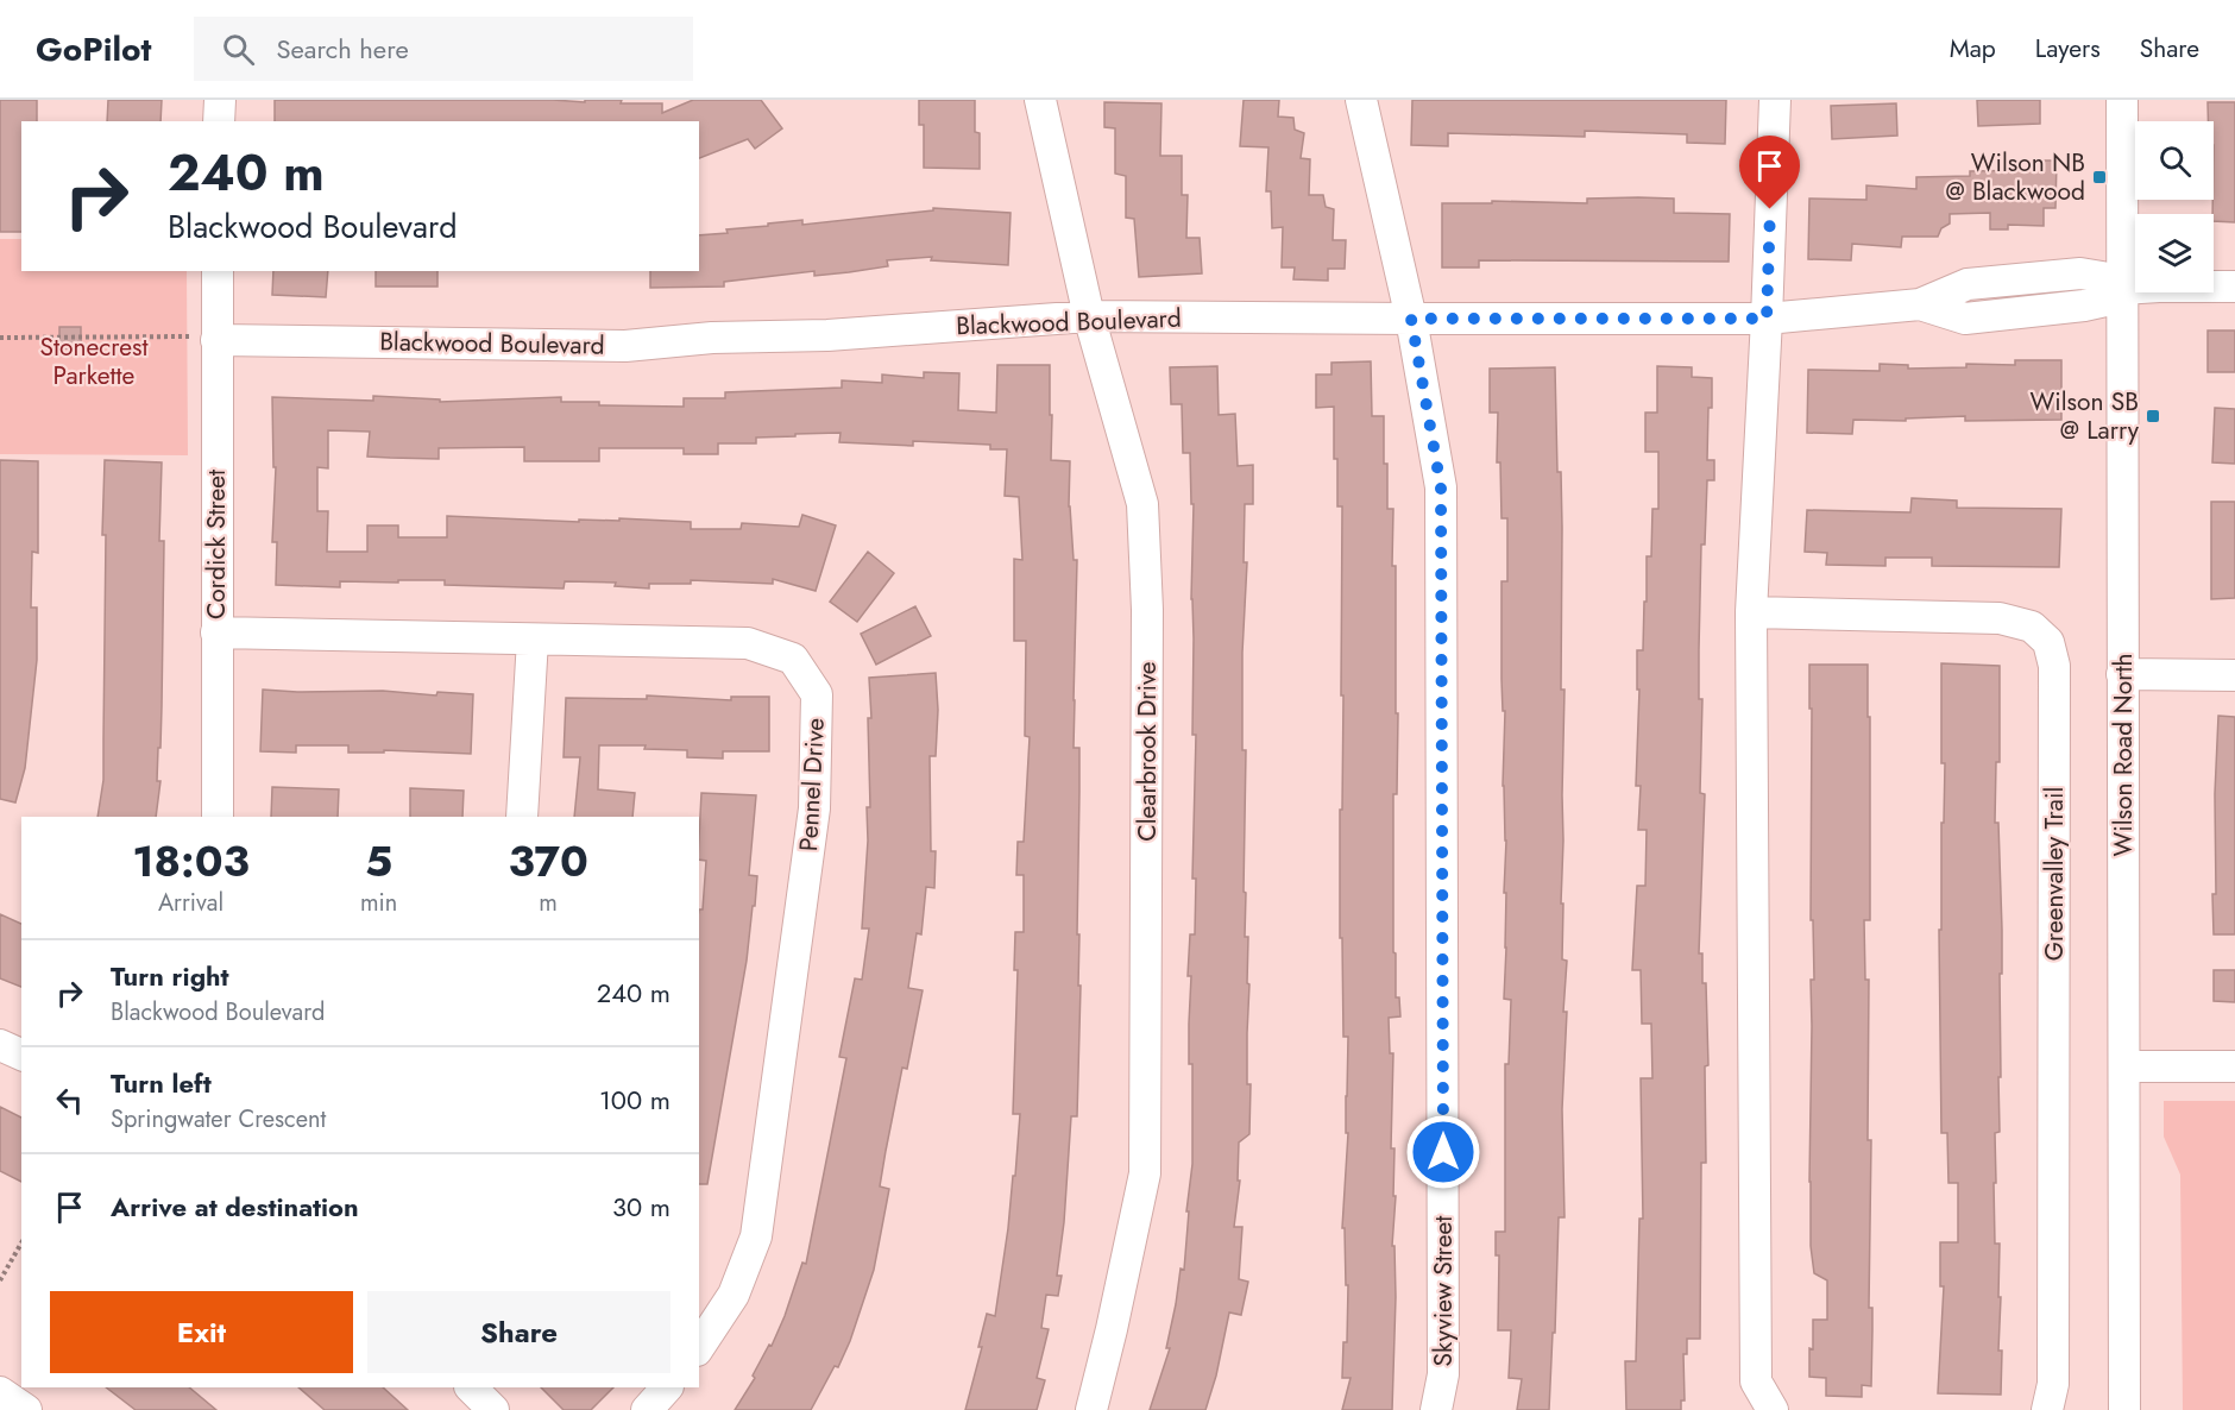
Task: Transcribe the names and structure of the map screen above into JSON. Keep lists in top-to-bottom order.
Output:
{
  "streets": {
    "street": [
      "Blackwood Boulevard",
      "Cordick Street",
      "Clearbrook Drive",
      "Wilson Road North",
      "Pennel Drive",
      "Greenvalley Trail",
      "Skyview Street"
    ]
  },
  "crossings": [
    ["Blackwood Boulevard", "Cordick Street"],
    ["Blackwood Boulevard", "Clearbrook Drive"],
    ["Blackwood Boulevard", "Wilson Road North"],
    ["Blackwood Boulevard", "Skyview Street"],
    ["Cordick Street", "Pennel Drive"]
  ],
  "parks": ["Stonecrest Parkette"],
  "places": {
    "transit": ["Wilson NB @ Blackwood", "Wilson SB @ Larry"]
  },
  "page": {
    "header": "GoPilot",
    "search": "Search here",
    "nav": ["Map", "Layers", "Share"],
    "turn": ["240 m", "Blackwood Boulevard"],
    "eta": [
      "18:03",
      "Arrival",
      "5",
      "min",
      "370",
      "m"
    ],
    "list": [
      {
        "name": "Turn right",
        "note": "Blackwood Boulevard",
        "value": "240 m"
      },
      {
        "name": "Turn left",
        "note": "Springwater Crescent",
        "value": "100 m"
      },
      {
        "name": "Arrive at destination",
        "value": "30 m"
      }
    ],
    "buttons": ["Exit", "Share"]
  }
}
